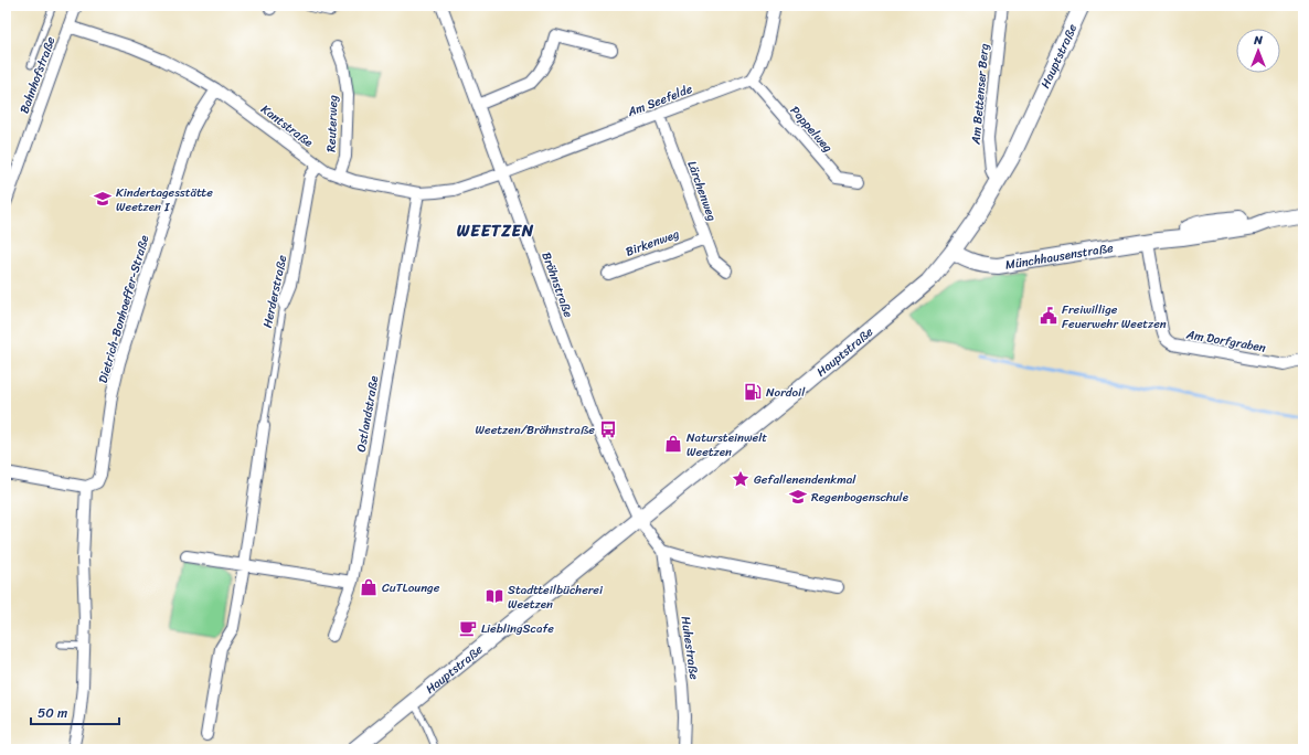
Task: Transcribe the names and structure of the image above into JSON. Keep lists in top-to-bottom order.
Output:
{
  "streets": {
    "street": [
      "Hauptstraße",
      "Bahnhofstraße",
      "Am Bettenser Berg",
      "Am Seefelde",
      "Reuterweg",
      "Kantstraße",
      "Pappelweg",
      "Lärchenweg",
      "Birkenweg",
      "Münchhausenstraße",
      "Bröhnstraße",
      "Herderstraße",
      "Dietrich-Bonhoeffer-Straße",
      "Am Dorfgraben",
      "Ostlandstraße",
      "Huhestraße"
    ]
  },
  "crossings": [
    ["Hauptstraße", "Am Bettenser Berg"],
    ["Hauptstraße", "Münchhausenstraße"],
    ["Hauptstraße", "Bröhnstraße"],
    ["Bahnhofstraße", "Kantstraße"],
    ["Am Seefelde", "Kantstraße"],
    ["Am Seefelde", "Pappelweg"],
    ["Am Seefelde", "Lärchenweg"],
    ["Am Seefelde", "Bröhnstraße"],
    ["Reuterweg", "Kantstraße"],
    ["Kantstraße", "Bröhnstraße"],
    ["Kantstraße", "Herderstraße"],
    ["Kantstraße", "Dietrich-Bonhoeffer-Straße"],
    ["Kantstraße", "Ostlandstraße"],
    ["Lärchenweg", "Birkenweg"],
    ["Münchhausenstraße", "Am Dorfgraben"]
  ],
  "districts": ["WEETZEN"],
  "places": {
    "school or university": ["Kindertagesstätte Weetzen I", "Regenbogenschule"],
    "public building": ["Freiwillige Feuerwehr Weetzen"],
    "fuel station": ["Nordoil"],
    "bus stop": ["Weetzen/Bröhnstraße"],
    "shop": ["Natursteinwelt Weetzen", "CuTLounge"],
    "place": ["Gefallenendenkmal"],
    "library": ["Stadtteilbücherei Weetzen"],
    "cafe": ["LieblingScafe"]
  },
  "scale_bar": "50 m",
  "north": "top"
}
